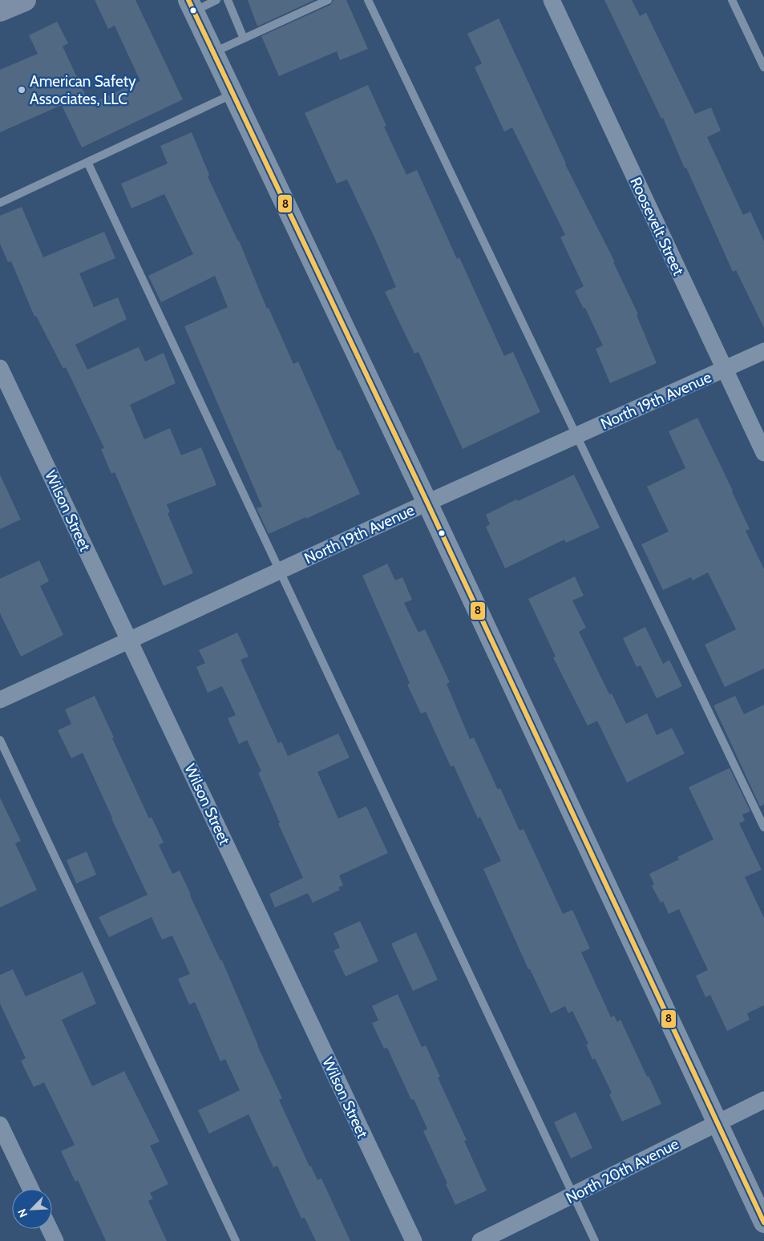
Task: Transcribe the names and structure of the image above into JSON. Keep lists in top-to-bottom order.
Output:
{
  "streets": {
    "street": [
      "Roosevelt Street",
      "North 19th Avenue",
      "Wilson Street",
      "North 20th Avenue"
    ]
  },
  "crossings": [
    ["Roosevelt Street", "North 19th Avenue"],
    ["North 19th Avenue", "Wilson Street"]
  ],
  "places": ["American Safety Associates, LLC"],
  "lines": ["transit line 8"],
  "north": "bottom left"
}
